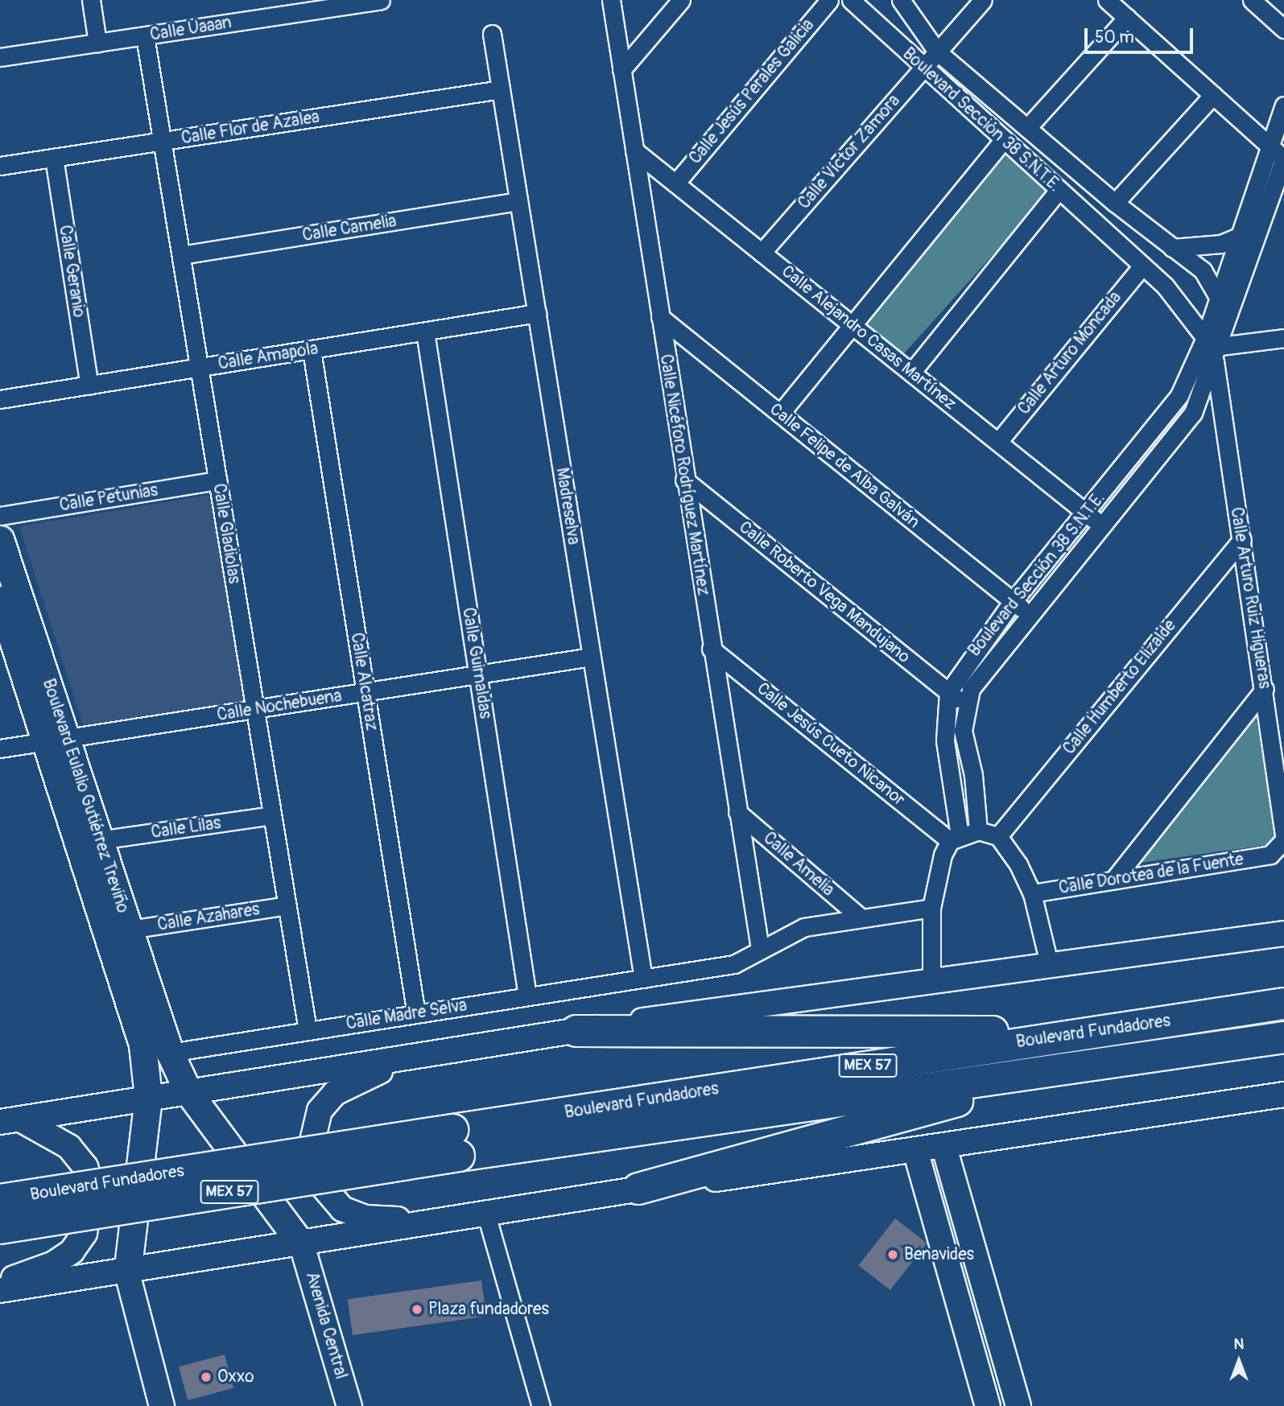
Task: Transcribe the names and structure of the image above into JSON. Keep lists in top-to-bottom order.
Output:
{
  "streets": {
    "highway": ["Boulevard Fundadores", "MEX 57"],
    "main road": ["Boulevard Eulalio Gutiérrez Treviño", "Avenida Central"],
    "street": [
      "Calle Uaaan",
      "Calle Jesús Perales Galicia",
      "Boulevard Sección 38 S.N.T.E.",
      "Calle Flor de Azalea",
      "Calle Víctor Zamora",
      "Calle Camelia",
      "Calle Geranio",
      "Calle Alejandro Casas Martínez",
      "Calle Arturo Moncada",
      "Calle Amapola",
      "Calle Felipe de Alba Galván",
      "Calle Nicéforo Rodríguez Martínez",
      "Calle Petunias",
      "Madreselva",
      "Calle Gladiolas",
      "Calle Roberto Vega Mandujano",
      "Calle Arturo Ruiz Higueras",
      "Calle Guirnaldas",
      "Calle Alcatraz",
      "Calle Humberto Elizalde",
      "Calle Nochebuena",
      "Calle Jesús Cueto Nicanor",
      "Calle Lilas",
      "Calle Amelia",
      "Calle Dorotea de la Fuente",
      "Calle Azahares",
      "Calle Madre Selva"
    ]
  },
  "crossings": [
    ["Calle Uaaan", "Calle Gladiolas"],
    ["Calle Jesús Perales Galicia", "Calle Alejandro Casas Martínez"],
    ["Boulevard Sección 38 S.N.T.E.", "Calle Víctor Zamora"],
    ["Boulevard Sección 38 S.N.T.E.", "Calle Alejandro Casas Martínez"],
    ["Boulevard Sección 38 S.N.T.E.", "Calle Arturo Moncada"],
    ["Boulevard Sección 38 S.N.T.E.", "Calle Felipe de Alba Galván"],
    ["Boulevard Sección 38 S.N.T.E.", "Calle Roberto Vega Mandujano"],
    ["Boulevard Sección 38 S.N.T.E.", "Calle Arturo Ruiz Higueras"],
    ["Calle Flor de Azalea", "Calle Geranio"],
    ["Calle Flor de Azalea", "Madreselva"],
    ["Calle Flor de Azalea", "Calle Gladiolas"],
    ["Calle Víctor Zamora", "Calle Alejandro Casas Martínez"],
    ["Calle Camelia", "Madreselva"],
    ["Calle Camelia", "Calle Gladiolas"],
    ["Calle Geranio", "Calle Amapola"],
    ["Calle Alejandro Casas Martínez", "Calle Arturo Moncada"],
    ["Calle Alejandro Casas Martínez", "Calle Nicéforo Rodríguez Martínez"],
    ["Calle Amapola", "Madreselva"],
    ["Calle Amapola", "Calle Gladiolas"],
    ["Calle Amapola", "Calle Guirnaldas"],
    ["Calle Amapola", "Calle Alcatraz"],
    ["Calle Felipe de Alba Galván", "Calle Nicéforo Rodríguez Martínez"],
    ["Calle Nicéforo Rodríguez Martínez", "Calle Roberto Vega Mandujano"],
    ["Calle Nicéforo Rodríguez Martínez", "Calle Jesús Cueto Nicanor"],
    ["Calle Nicéforo Rodríguez Martínez", "Calle Amelia"],
    ["Calle Nicéforo Rodríguez Martínez", "Calle Madre Selva"],
    ["Calle Petunias", "Calle Gladiolas"],
    ["Madreselva", "Calle Nochebuena"],
    ["Madreselva", "Calle Madre Selva"],
    ["Calle Gladiolas", "Calle Nochebuena"],
    ["Calle Gladiolas", "Calle Lilas"],
    ["Calle Gladiolas", "Calle Azahares"],
    ["Calle Gladiolas", "Calle Madre Selva"],
    ["Calle Arturo Ruiz Higueras", "Calle Humberto Elizalde"],
    ["Calle Guirnaldas", "Calle Nochebuena"],
    ["Calle Guirnaldas", "Calle Madre Selva"],
    ["Calle Alcatraz", "Calle Nochebuena"],
    ["Calle Alcatraz", "Calle Madre Selva"],
    ["Calle Nochebuena", "Boulevard Eulalio Gutiérrez Treviño"],
    ["Boulevard Eulalio Gutiérrez Treviño", "Calle Lilas"],
    ["Boulevard Eulalio Gutiérrez Treviño", "Calle Azahares"],
    ["Boulevard Eulalio Gutiérrez Treviño", "Calle Madre Selva"],
    ["Boulevard Eulalio Gutiérrez Treviño", "Avenida Central"]
  ],
  "places": ["Benavides", "Plaza fundadores", "Oxxo"],
  "scale_bar": "50 m",
  "north": "top"
}
